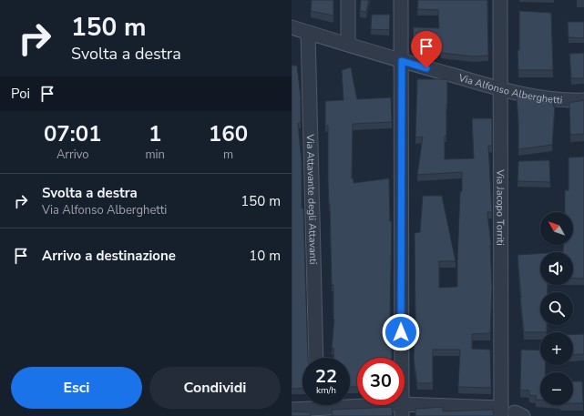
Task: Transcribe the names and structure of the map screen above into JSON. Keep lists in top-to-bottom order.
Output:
{
  "streets": {
    "street": ["Via Alfonso Alberghetti", "Via Attavante degli Attavanti", "Via Jacopo Torriti"]
  },
  "crossings": [
    ["Via Alfonso Alberghetti", "Via Attavante degli Attavanti"],
    ["Via Alfonso Alberghetti", "Via Jacopo Torriti"]
  ],
  "north": "top left",
  "page": {
    "turn": ["150 m", "Svolta a destra"],
    "then": "Poi",
    "eta": [
      "07:01",
      "Arrivo",
      "1",
      "min",
      "160",
      "m"
    ],
    "list": [
      {
        "name": "Svolta a destra",
        "note": "Via Alfonso Alberghetti",
        "value": "150 m"
      },
      {
        "name": "Arrivo a destinazione",
        "value": "10 m"
      }
    ],
    "map_buttons": ["+", "−"],
    "speed": "22 km/h",
    "limit": "30",
    "buttons": ["Esci", "Condividi"]
  }
}
